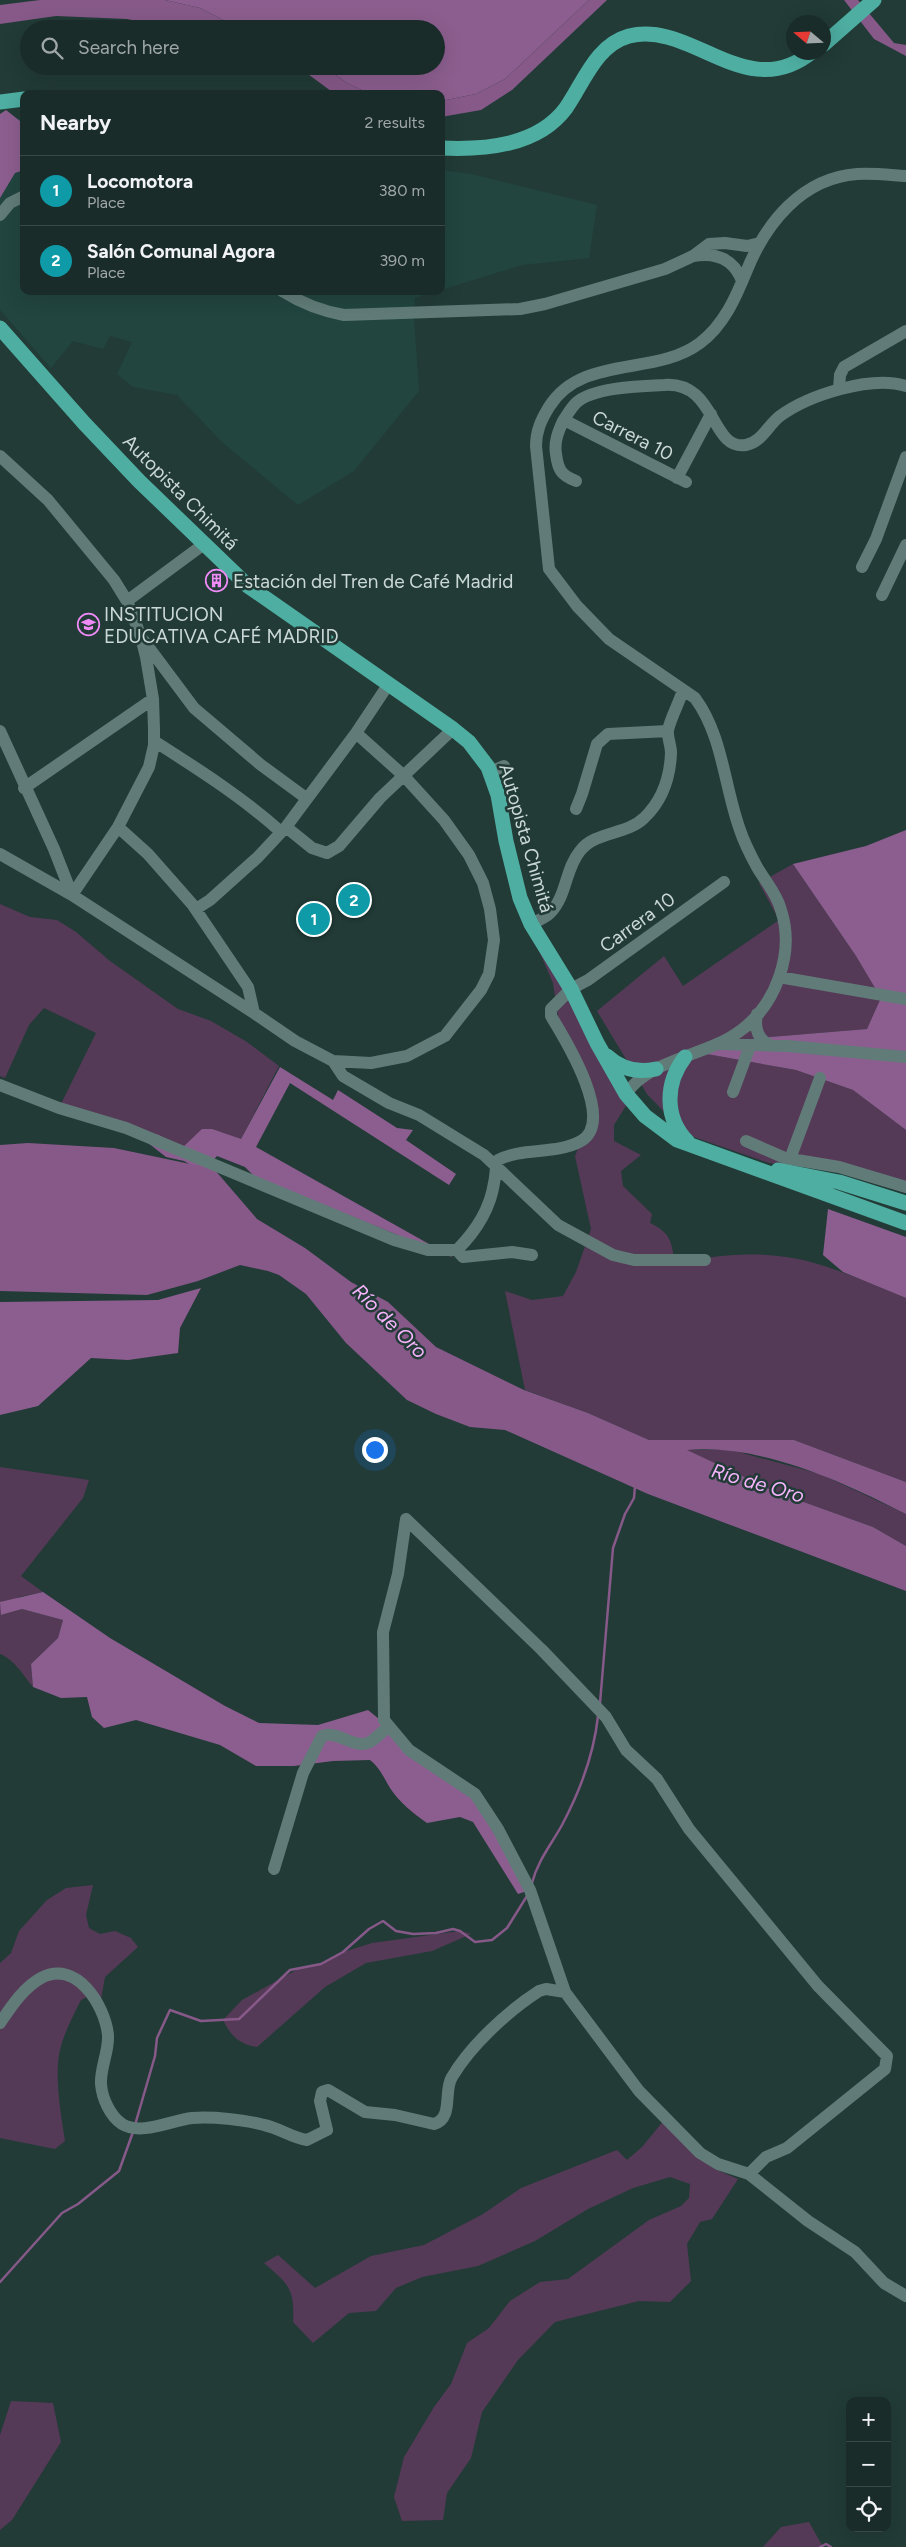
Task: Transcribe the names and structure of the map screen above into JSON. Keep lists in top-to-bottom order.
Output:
{
  "streets": {
    "highway": ["Autopista Chimitá"],
    "street": ["Carrera 10"]
  },
  "crossings": [
    ["Carrera 10", "Autopista Chimitá"]
  ],
  "water": ["Río de Oro"],
  "places": {
    "building": ["Estación del Tren de Café Madrid"],
    "school or university": ["INSTITUCION EDUCATIVA CAFÉ MADRID"]
  },
  "north": "left",
  "page": {
    "search": "Search here",
    "heading": ["Nearby", "2 results"],
    "list": [
      {
        "mark": "1",
        "name": "Locomotora",
        "note": "Place",
        "value": "380 m"
      },
      {
        "mark": "2",
        "name": "Salón Comunal Agora",
        "note": "Place",
        "value": "390 m"
      }
    ],
    "pins": ["2", "1"],
    "map_buttons": ["+", "−"]
  }
}
